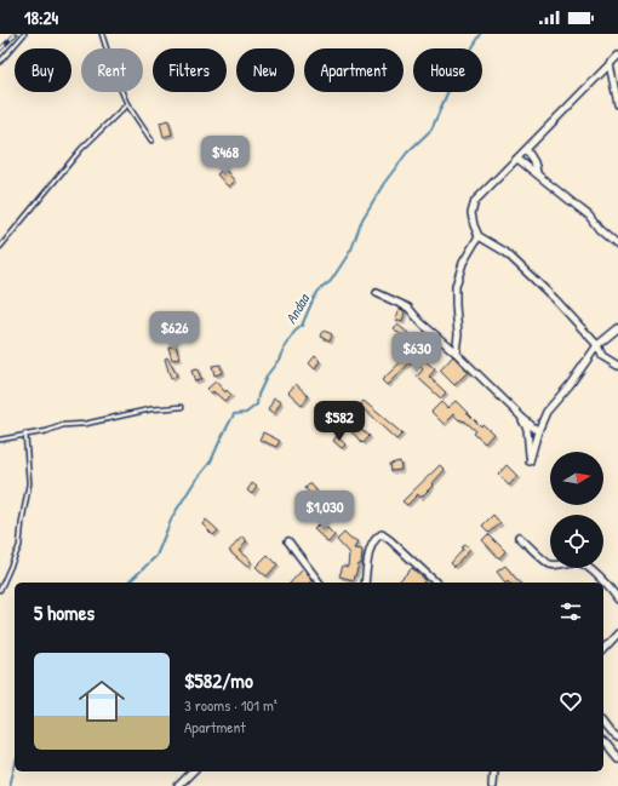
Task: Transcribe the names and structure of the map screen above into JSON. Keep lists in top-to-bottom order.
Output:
{
  "water": ["Andaa"],
  "north": "right",
  "page": {
    "status": "18:24",
    "chip": [
      "Buy",
      "Rent",
      "Filters",
      "New",
      "Apartment",
      "House"
    ],
    "price": [
      "$468",
      "$626",
      "$630",
      "$582",
      "$1,030"
    ],
    "heading": "5 homes",
    "list": [
      {
        "name": "$582/mo",
        "note": "3 rooms · 101 m² · Apartment"
      }
    ]
  }
}
